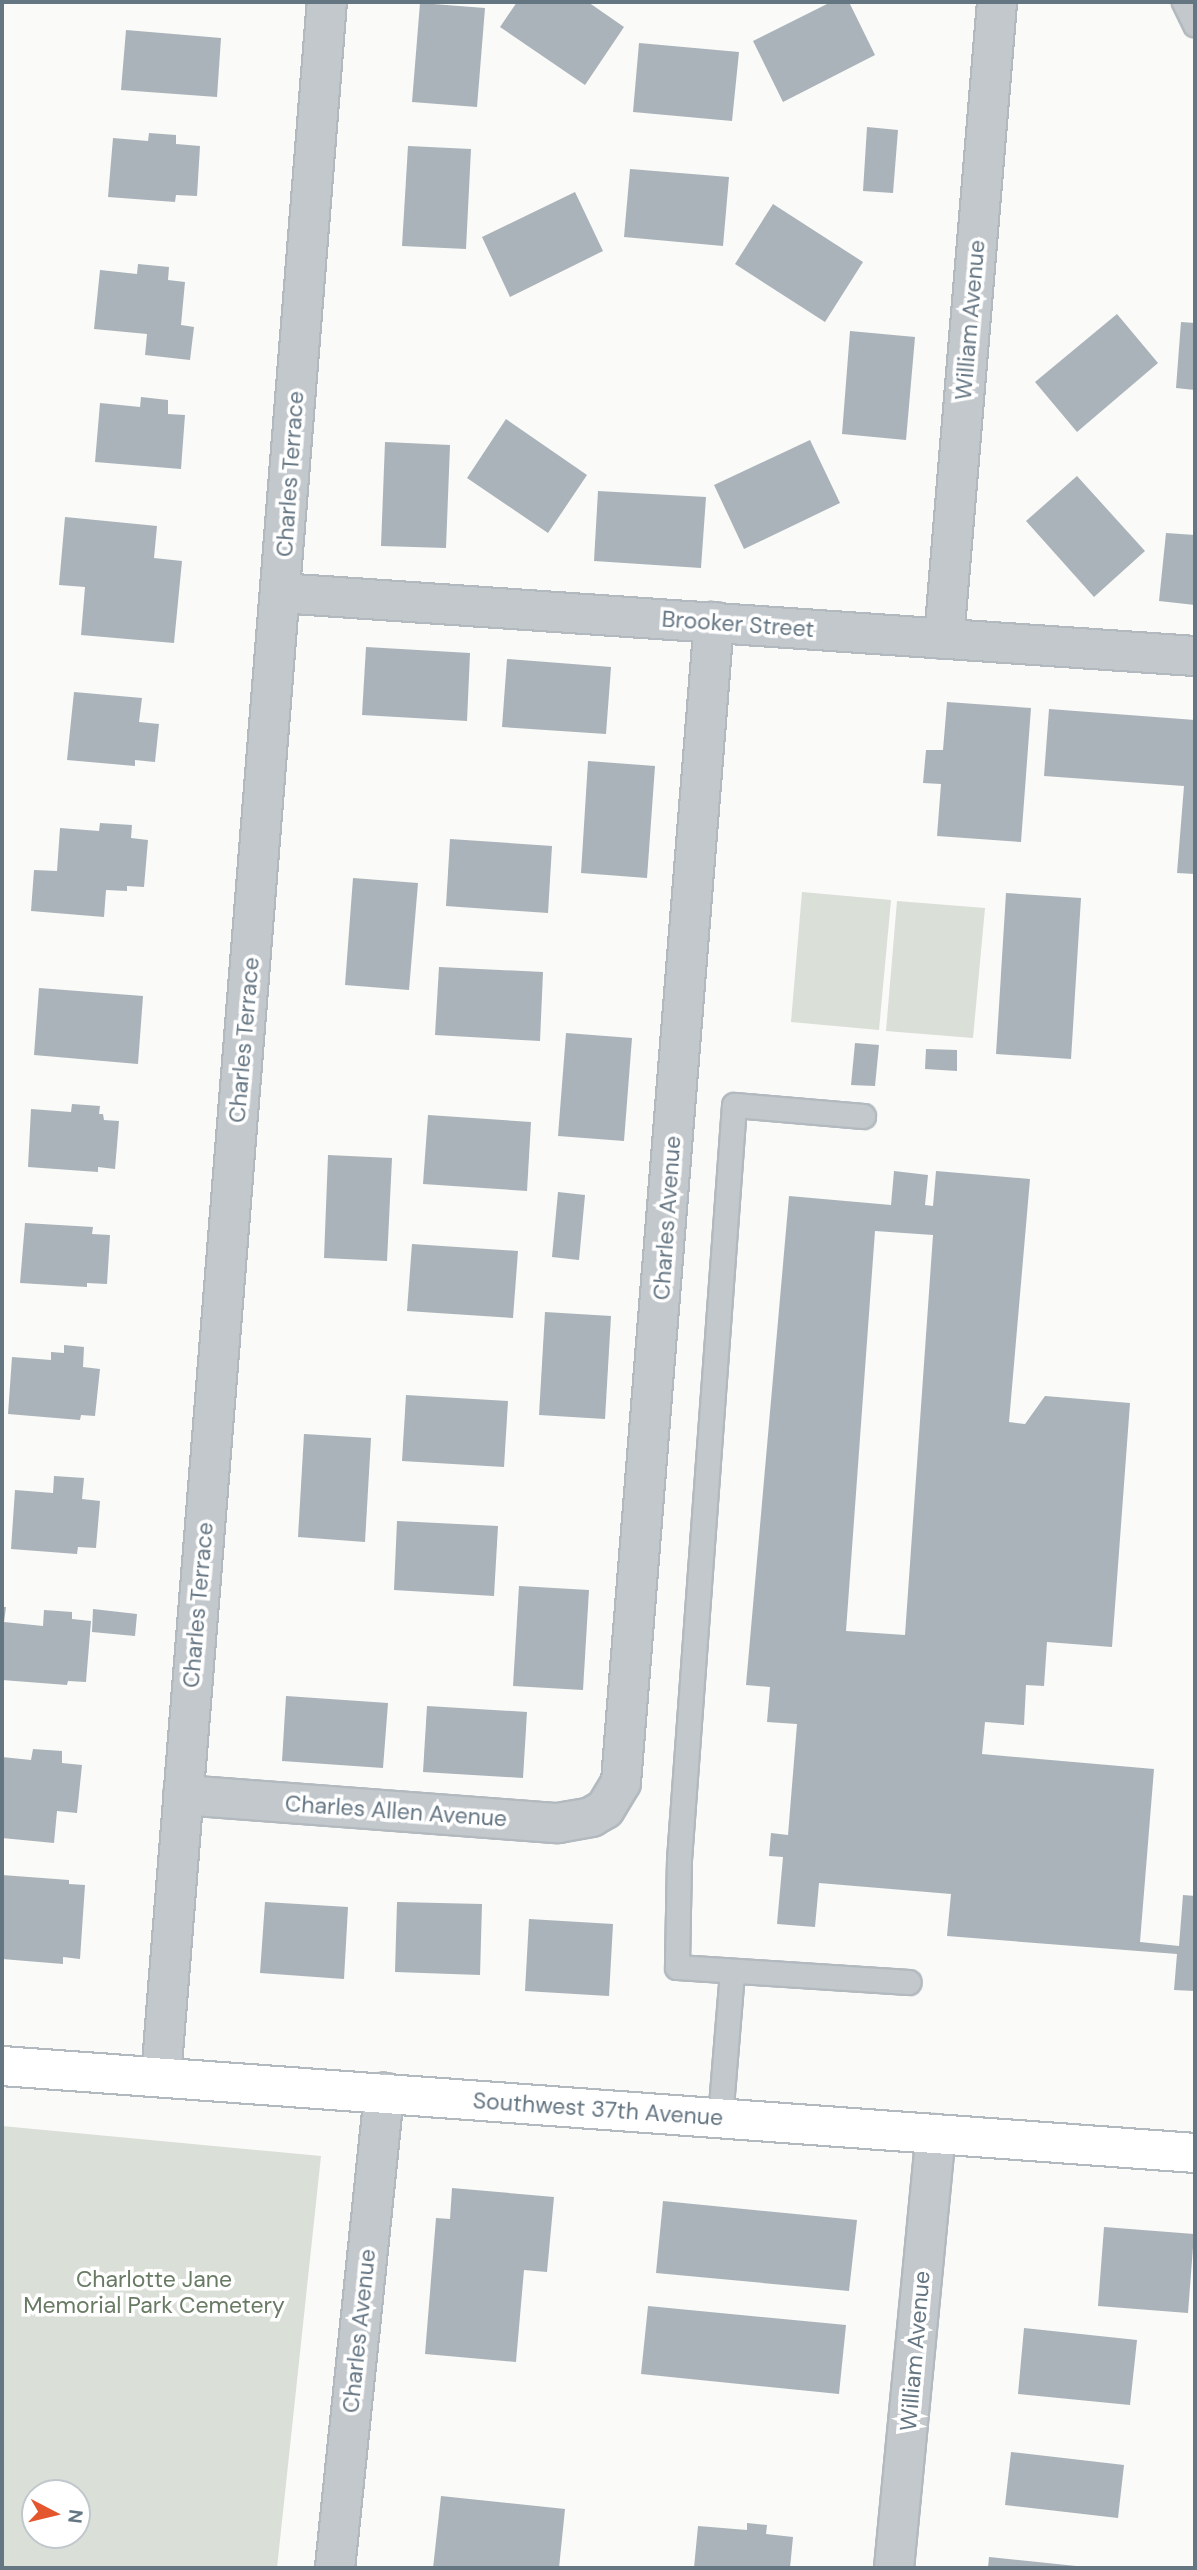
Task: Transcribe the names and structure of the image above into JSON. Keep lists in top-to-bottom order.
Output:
{
  "streets": {
    "main road": ["Southwest 37th Avenue"],
    "street": [
      "William Avenue",
      "Charles Terrace",
      "Brooker Street",
      "Charles Avenue",
      "Charles Allen Avenue"
    ]
  },
  "crossings": [
    ["William Avenue", "Brooker Street"],
    ["William Avenue", "Southwest 37th Avenue"],
    ["Charles Terrace", "Brooker Street"],
    ["Charles Terrace", "Charles Allen Avenue"],
    ["Charles Terrace", "Southwest 37th Avenue"],
    ["Brooker Street", "Charles Avenue"],
    ["Charles Avenue", "Charles Allen Avenue"],
    ["Charles Avenue", "Southwest 37th Avenue"]
  ],
  "parks": ["Charlotte Jane Memorial Park Cemetery"],
  "north": "right"
}
